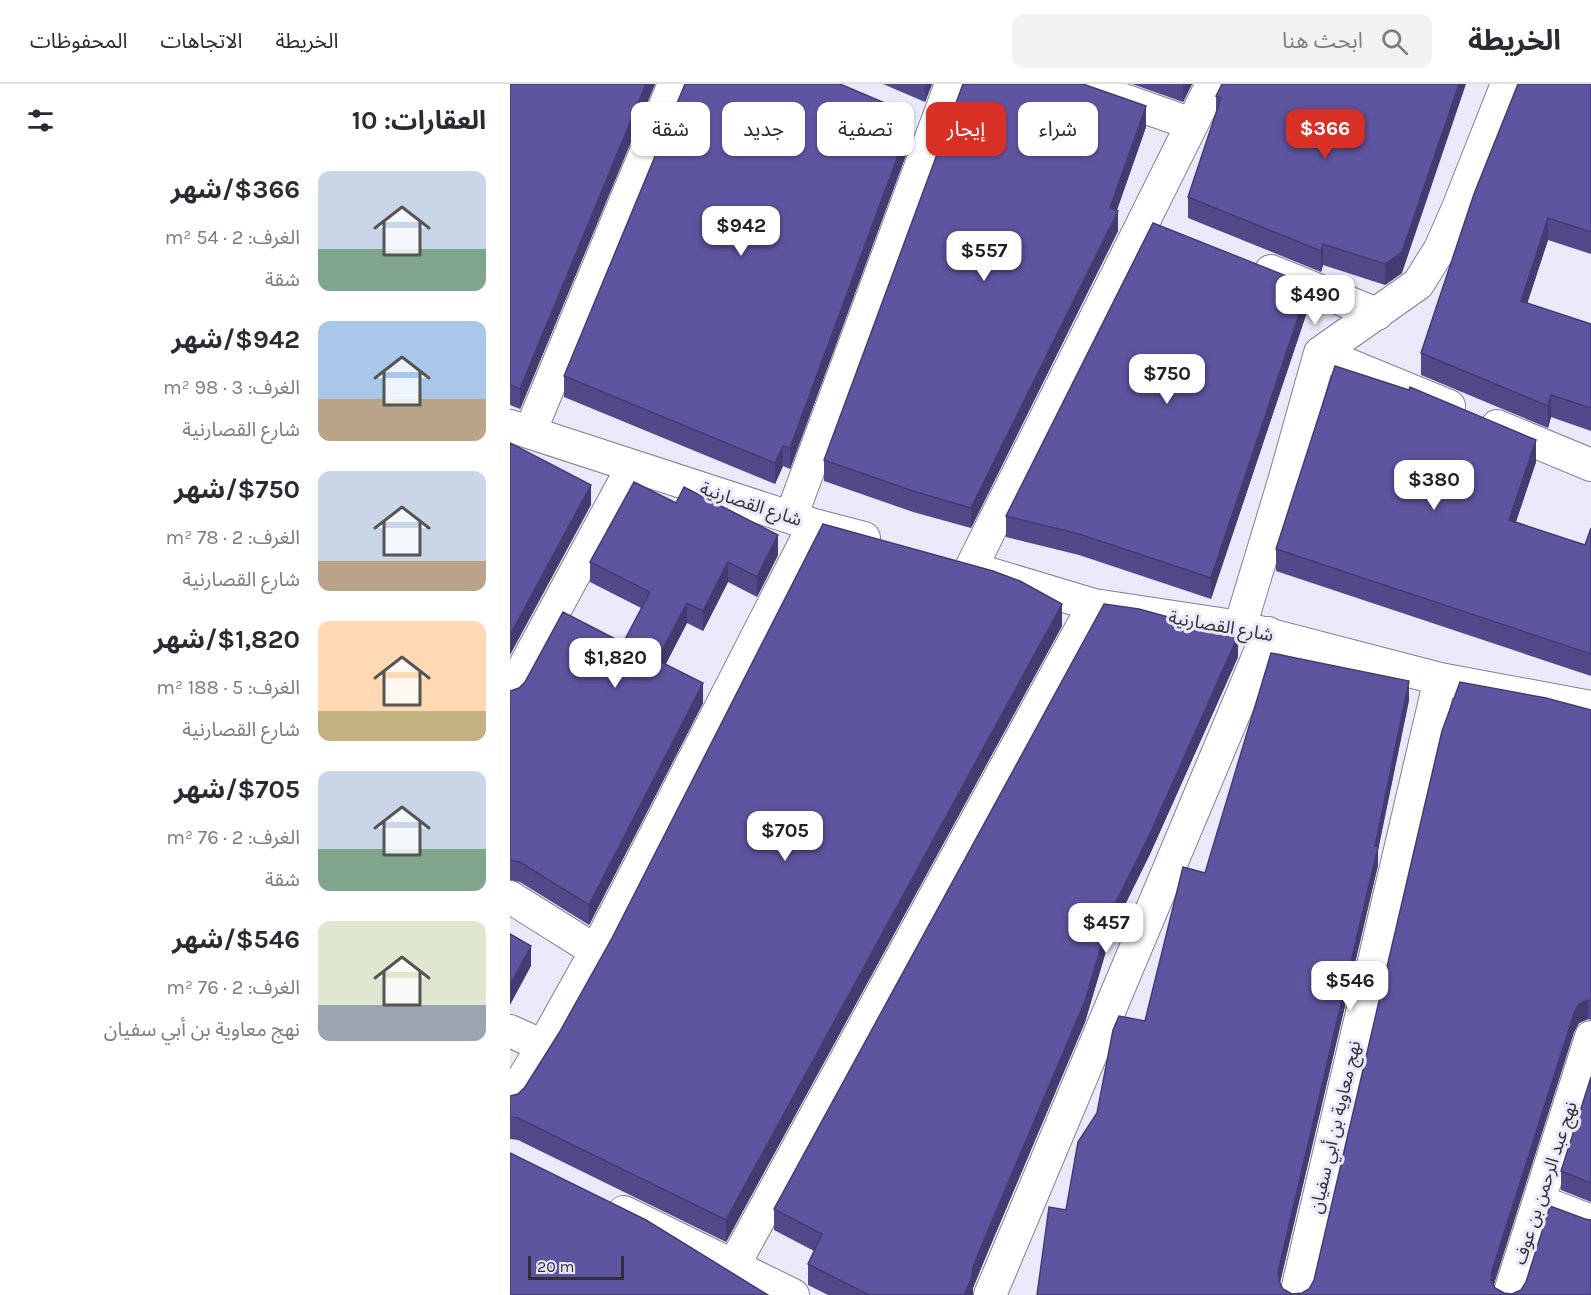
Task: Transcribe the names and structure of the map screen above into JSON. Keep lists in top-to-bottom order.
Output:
{
  "streets": {
    "street": ["شارع القصارنية", "نهج معاوية بن أبي سفيان", "نهج عبد الرحمن بن عوف"]
  },
  "crossings": [
    ["شارع القصارنية", "نهج معاوية بن أبي سفيان"]
  ],
  "scale_bar": "20 m",
  "page": {
    "header": "الخريطة",
    "search": "ابحث هنا",
    "nav": ["الخريطة", "الاتجاهات", "المحفوظات"],
    "heading": "العقارات: 10",
    "chip": [
      "شراء",
      "إيجار",
      "تصفية",
      "جديد",
      "شقة"
    ],
    "price": [
      "$366",
      "$942",
      "$557",
      "$490",
      "$750",
      "$380",
      "$1,820",
      "$705",
      "$457",
      "$546"
    ],
    "list": [
      {
        "name": "$366/شهر",
        "note": "الغرف: 2 · 54 m² · شقة"
      },
      {
        "name": "$942/شهر",
        "note": "الغرف: 3 · 98 m² · شارع القصارنية"
      },
      {
        "name": "$750/شهر",
        "note": "الغرف: 2 · 78 m² · شارع القصارنية"
      },
      {
        "name": "$1,820/شهر",
        "note": "الغرف: 5 · 188 m² · شارع القصارنية"
      },
      {
        "name": "$705/شهر",
        "note": "الغرف: 2 · 76 m² · شقة"
      },
      {
        "name": "$546/شهر",
        "note": "الغرف: 2 · 76 m² · نهج معاوية بن أبي سفيان"
      }
    ],
    "scale": "20 m"
  }
}
